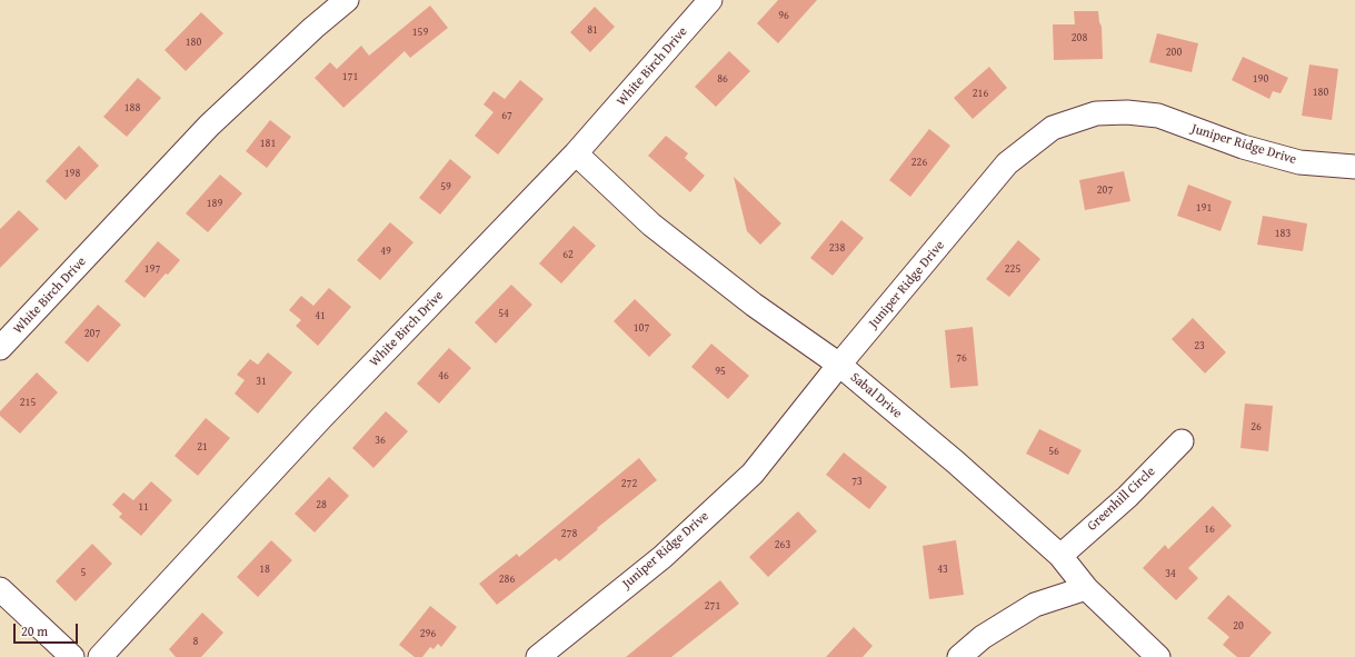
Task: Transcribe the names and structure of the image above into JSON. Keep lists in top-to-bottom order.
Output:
{
  "streets": {
    "street": [
      "White Birch Drive",
      "Juniper Ridge Drive",
      "Sabal Drive",
      "Greenhill Circle"
    ]
  },
  "crossings": [
    ["White Birch Drive", "Sabal Drive"],
    ["Juniper Ridge Drive", "Sabal Drive"],
    ["Sabal Drive", "Greenhill Circle"]
  ],
  "house_numbers": [
    "96",
    "81",
    "159",
    "208",
    "180",
    "200",
    "171",
    "86",
    "190",
    "180",
    "216",
    "188",
    "67",
    "181",
    "226",
    "198",
    "59",
    "207",
    "189",
    "191",
    "183",
    "238",
    "49",
    "62",
    "197",
    "225",
    "54",
    "41",
    "107",
    "207",
    "23",
    "76",
    "95",
    "46",
    "31",
    "215",
    "26",
    "36",
    "21",
    "56",
    "73",
    "272",
    "28",
    "11",
    "16",
    "278",
    "263",
    "18",
    "43",
    "5",
    "34",
    "286",
    "271",
    "20",
    "296",
    "8"
  ],
  "scale_bar": "20 m"
}
